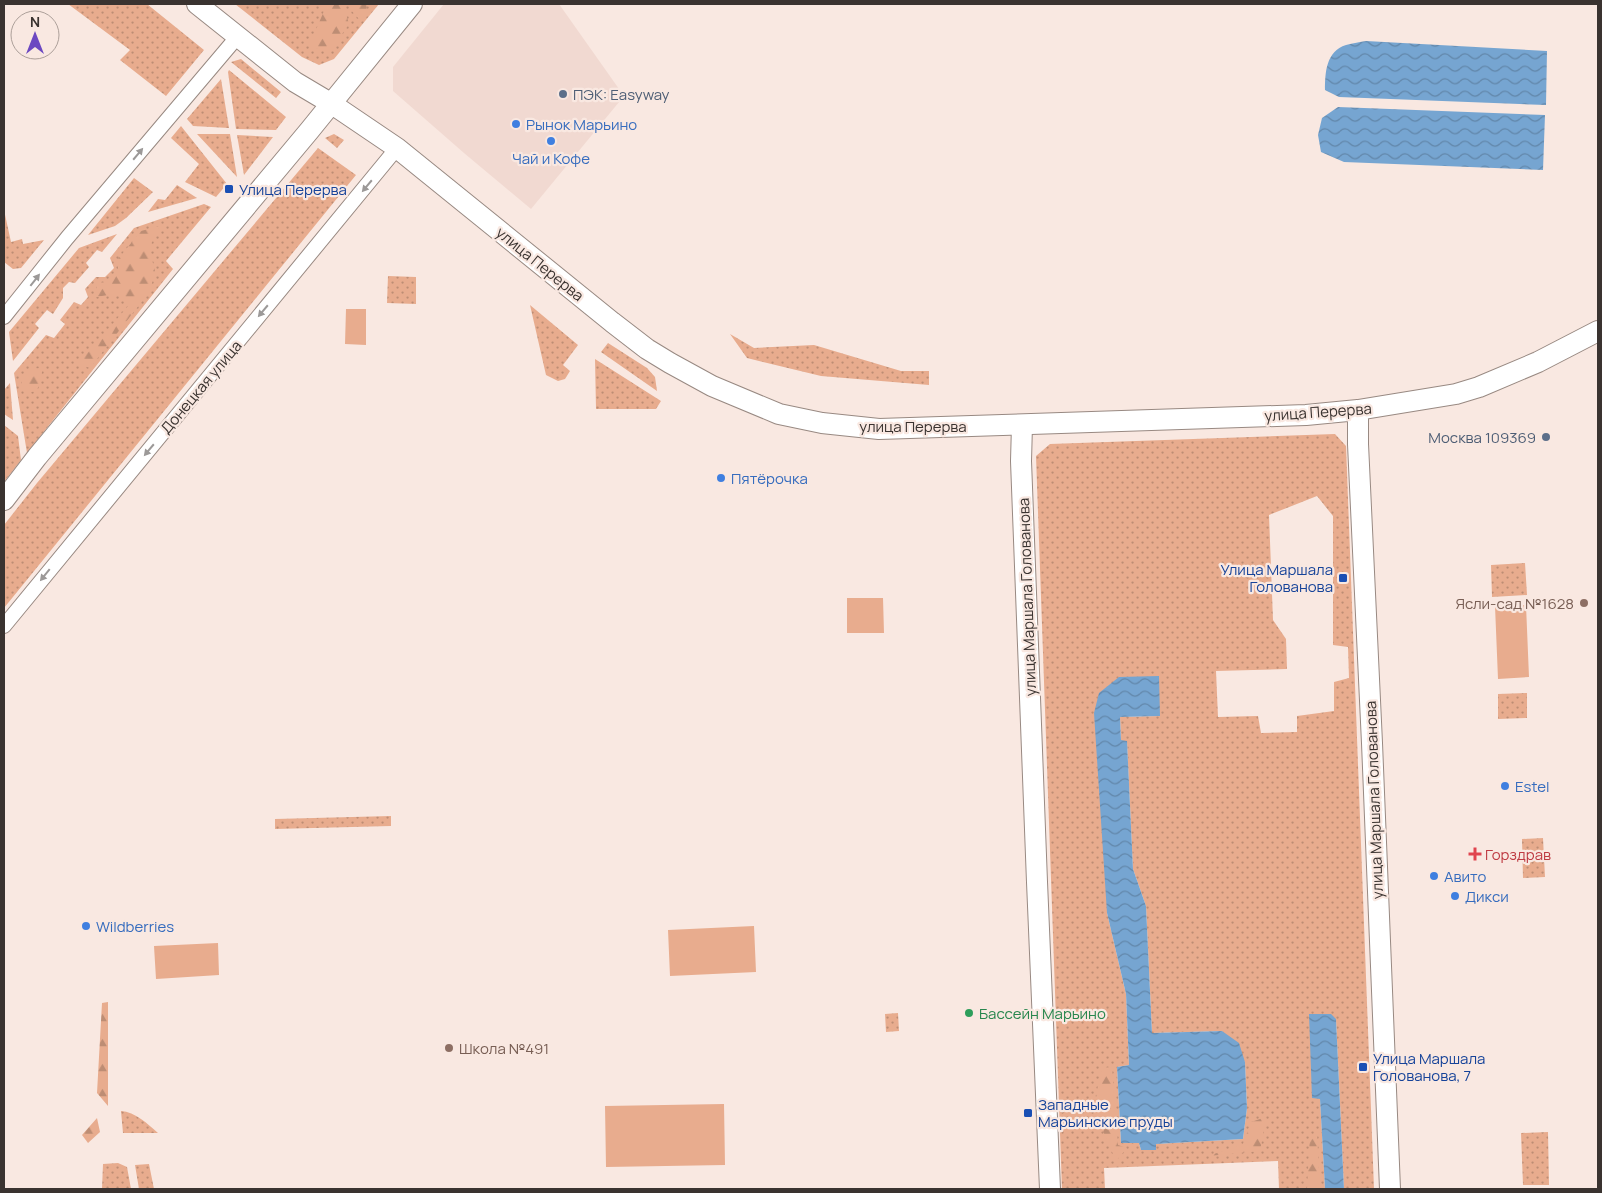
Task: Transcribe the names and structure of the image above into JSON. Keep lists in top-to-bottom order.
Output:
{
  "streets": {
    "main road": ["улица Перерва", "улица Маршала Голованова"],
    "street": ["Донецкая улица"]
  },
  "crossings": [
    ["улица Перерва", "Донецкая улица"],
    ["улица Перерва", "улица Маршала Голованова"]
  ],
  "one_way": ["Донецкая улица"],
  "places": {
    "other": [
      "ПЭК: Easyway",
      "Рынок Марьино",
      "Чай и Кофе",
      "Москва 109369",
      "Пятёрочка",
      "Ясли-сад №1628",
      "Estel",
      "Авито",
      "Дикси",
      "Wildberries",
      "Бассейн Марьино",
      "Школа №491"
    ],
    "transit": [
      "Улица Перерва",
      "Улица Маршала Голованова",
      "Улица Маршала Голованова, 7",
      "Западные Марьинские пруды"
    ],
    "health": ["Горздрав"]
  },
  "north": "top"
}
